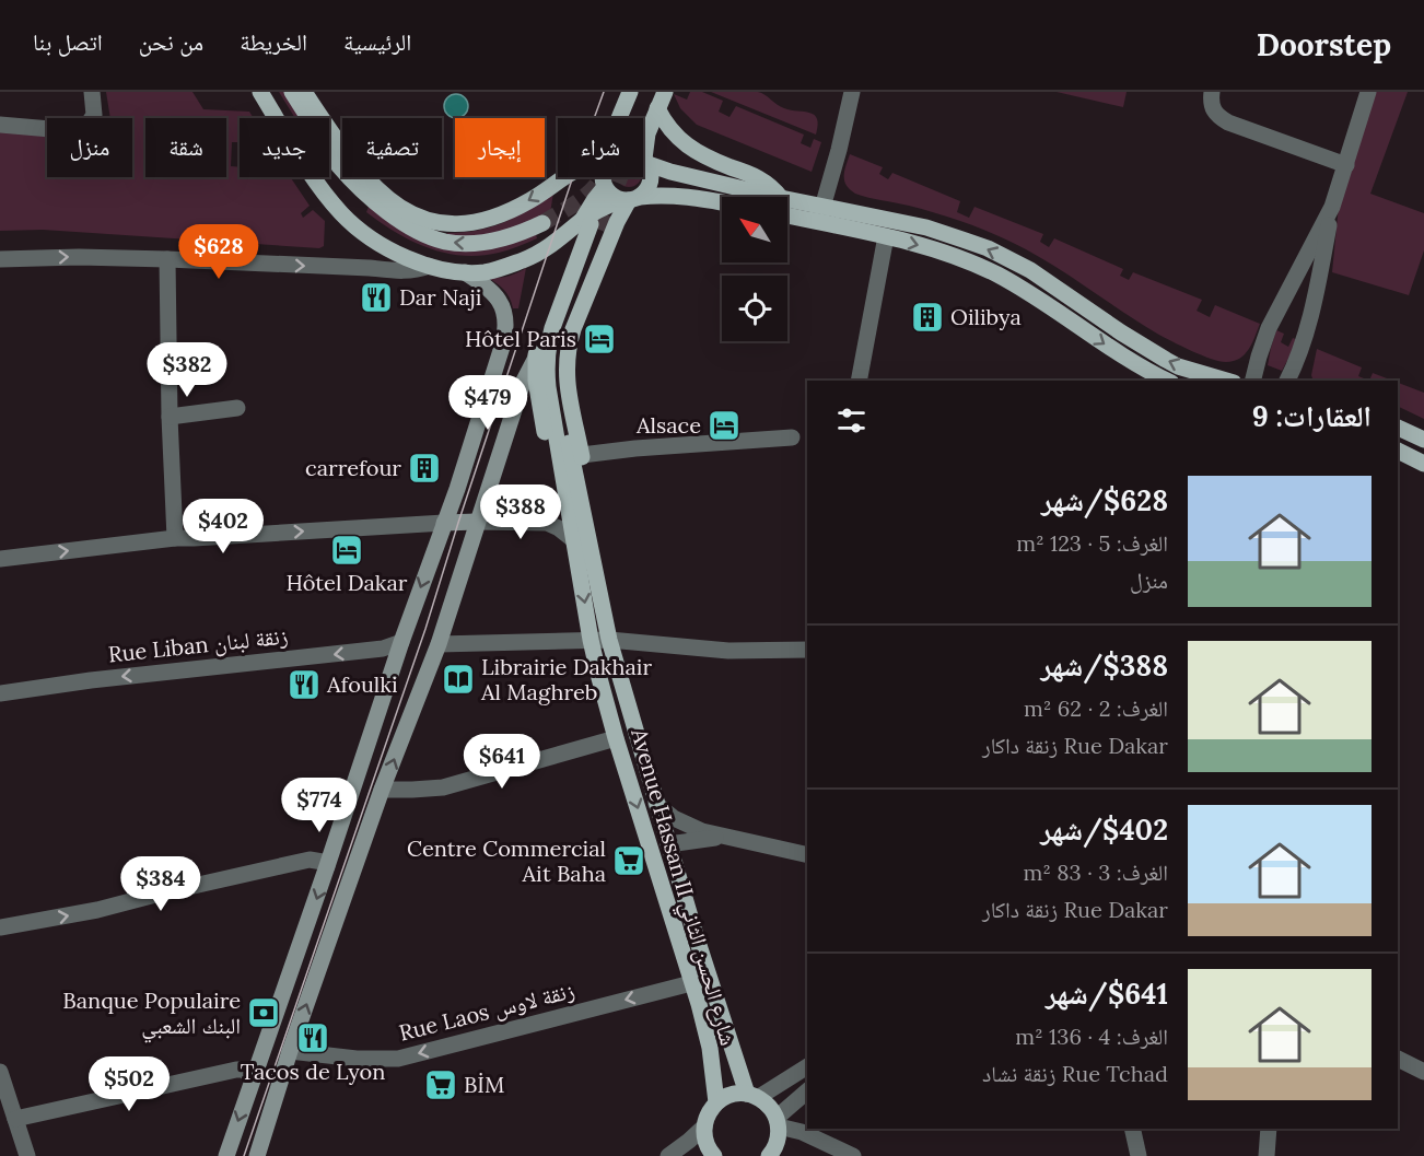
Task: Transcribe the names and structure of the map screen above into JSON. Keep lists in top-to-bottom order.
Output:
{
  "streets": {
    "main road": ["Avenue Hassan II شارع الحسن الثاني"],
    "street": ["Rue Liban زنقة لبنان", "Rue Laos زنقة لاوس"]
  },
  "crossings": [
    ["Avenue Hassan II شارع الحسن الثاني", "Rue Laos زنقة لاوس"]
  ],
  "one_way": ["Rue Laos زنقة لاوس"],
  "places": {
    "restaurant": ["Dar Naji", "Afoulki", "Tacos de Lyon"],
    "building": ["Oilibya", "carrefour"],
    "hotel": ["Hôtel Paris", "Alsace", "Hôtel Dakar"],
    "library": ["Librairie Dakhair Al Maghreb"],
    "supermarket": ["Centre Commercial Ait Baha", "BİM"],
    "bank": ["Banque Populaire البنك الشعبي"]
  },
  "north": "top left",
  "page": {
    "header": "Doorstep",
    "nav": [
      "الرئيسية",
      "الخريطة",
      "من نحن",
      "اتصل بنا"
    ],
    "chip": [
      "شراء",
      "إيجار",
      "تصفية",
      "جديد",
      "شقة",
      "منزل"
    ],
    "price": [
      "$628",
      "$382",
      "$479",
      "$388",
      "$402",
      "$641",
      "$774",
      "$384",
      "$502"
    ],
    "heading": "العقارات: 9",
    "list": [
      {
        "name": "$628/شهر",
        "note": "الغرف: 5 · 123 m² · منزل"
      },
      {
        "name": "$388/شهر",
        "note": "الغرف: 2 · 62 m² · Rue Dakar زنقة داكار"
      },
      {
        "name": "$402/شهر",
        "note": "الغرف: 3 · 83 m² · Rue Dakar زنقة داكار"
      },
      {
        "name": "$641/شهر",
        "note": "الغرف: 4 · 136 m² · Rue Tchad زنقة نشاد"
      }
    ]
  }
}
